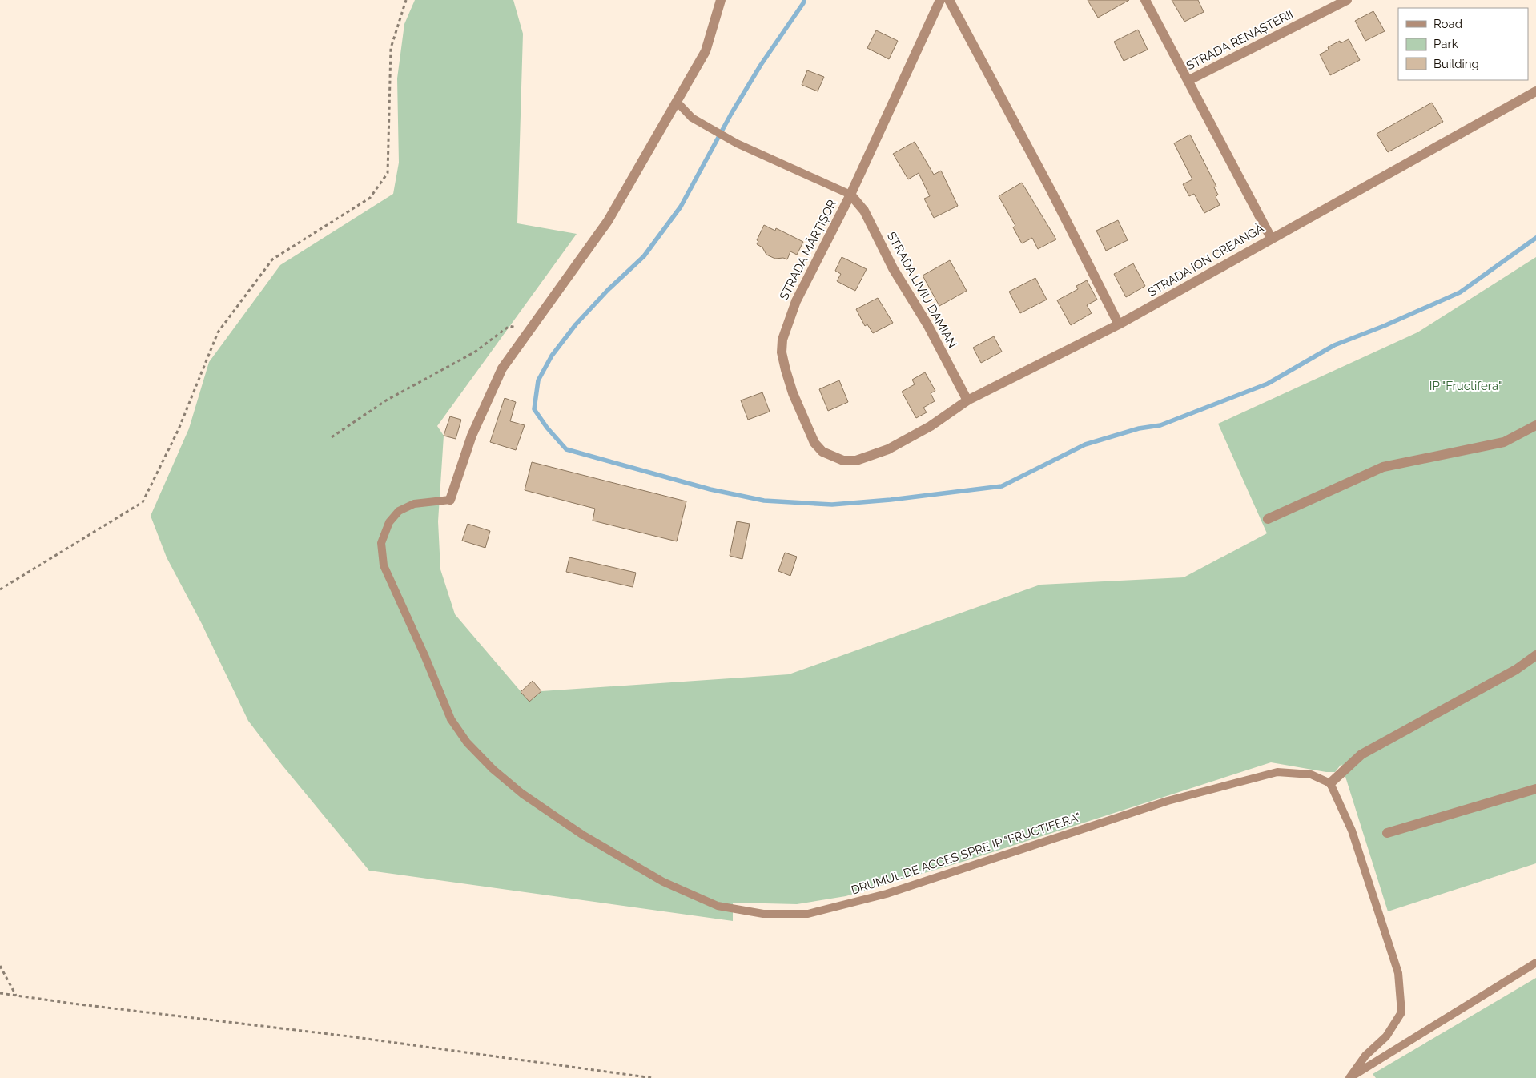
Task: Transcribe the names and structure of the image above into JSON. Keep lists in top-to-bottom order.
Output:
{
  "streets": {
    "street": [
      "STRADA RENAȘTERII",
      "STRADA MĂRȚIȘOR",
      "STRADA ION CREANGĂ",
      "STRADA LIVIU DAMIAN"
    ],
    "lane": ["DRUMUL DE ACCES SPRE IP \"FRUCTIFERA\""]
  },
  "crossings": [
    ["STRADA MĂRȚIȘOR", "STRADA ION CREANGĂ"],
    ["STRADA MĂRȚIȘOR", "STRADA LIVIU DAMIAN"],
    ["STRADA ION CREANGĂ", "STRADA LIVIU DAMIAN"]
  ],
  "parks": ["IP \"Fructifera\""],
  "legend": ["Road", "Park", "Building"]
}
